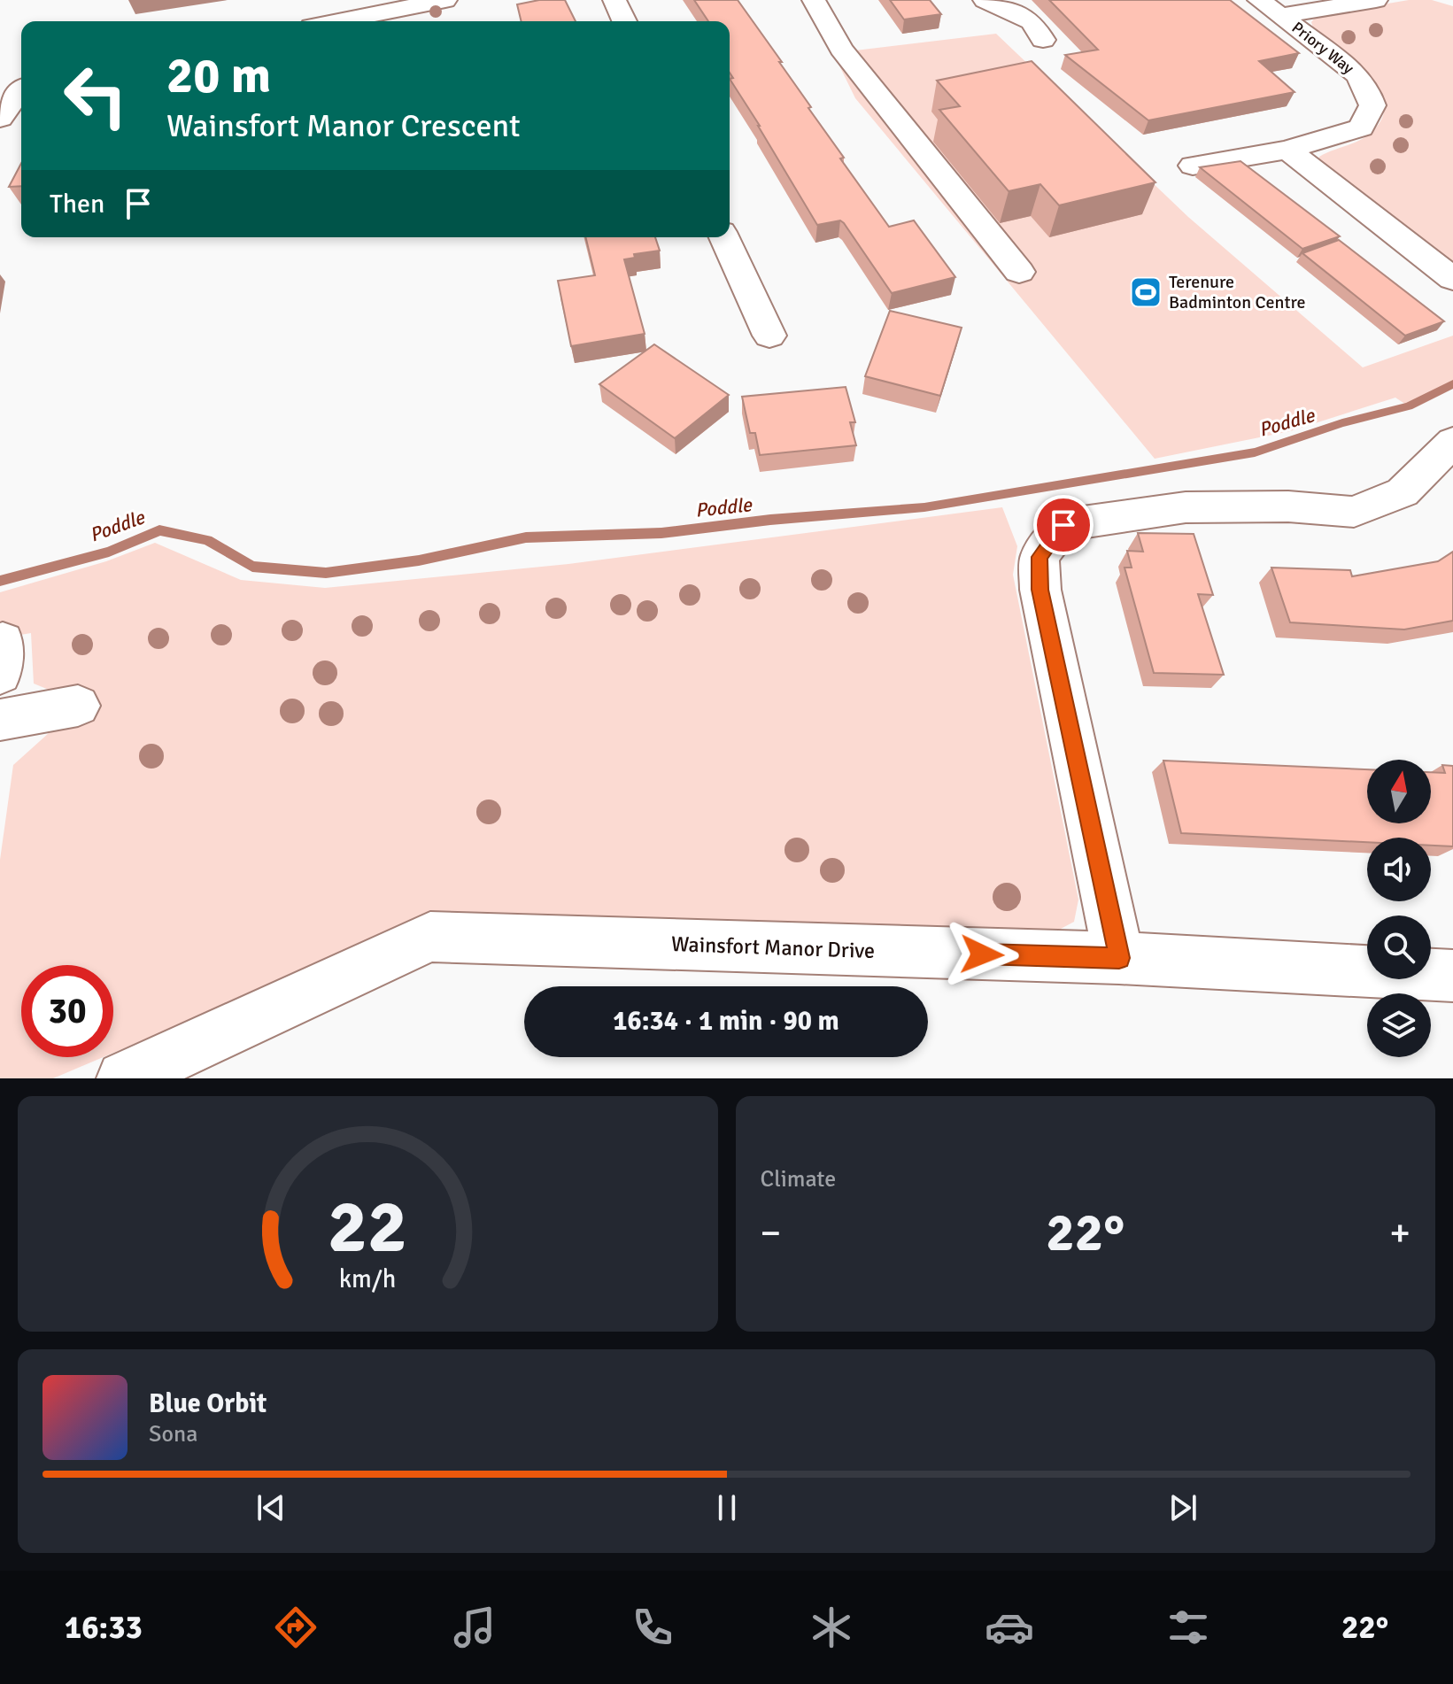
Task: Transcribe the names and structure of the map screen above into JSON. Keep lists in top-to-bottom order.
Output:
{
  "streets": {
    "street": ["Priory Way", "Wainsfort Manor Drive"]
  },
  "water": ["Poddle"],
  "places": {
    "sports": ["Terenure Badminton Centre"]
  },
  "north": "top",
  "page": {
    "turn": ["20 m", "Wainsfort Manor Crescent"],
    "then": "Then",
    "limit": "30",
    "trip": "16:34 · 1 min · 90 m",
    "tile": "Climate",
    "heat": ["−", "22°", "+"],
    "song": ["Blue Orbit", "Sona"],
    "tabs": ["16:33", "22°"],
    "gauge": ["22", "km/h"]
  }
}
